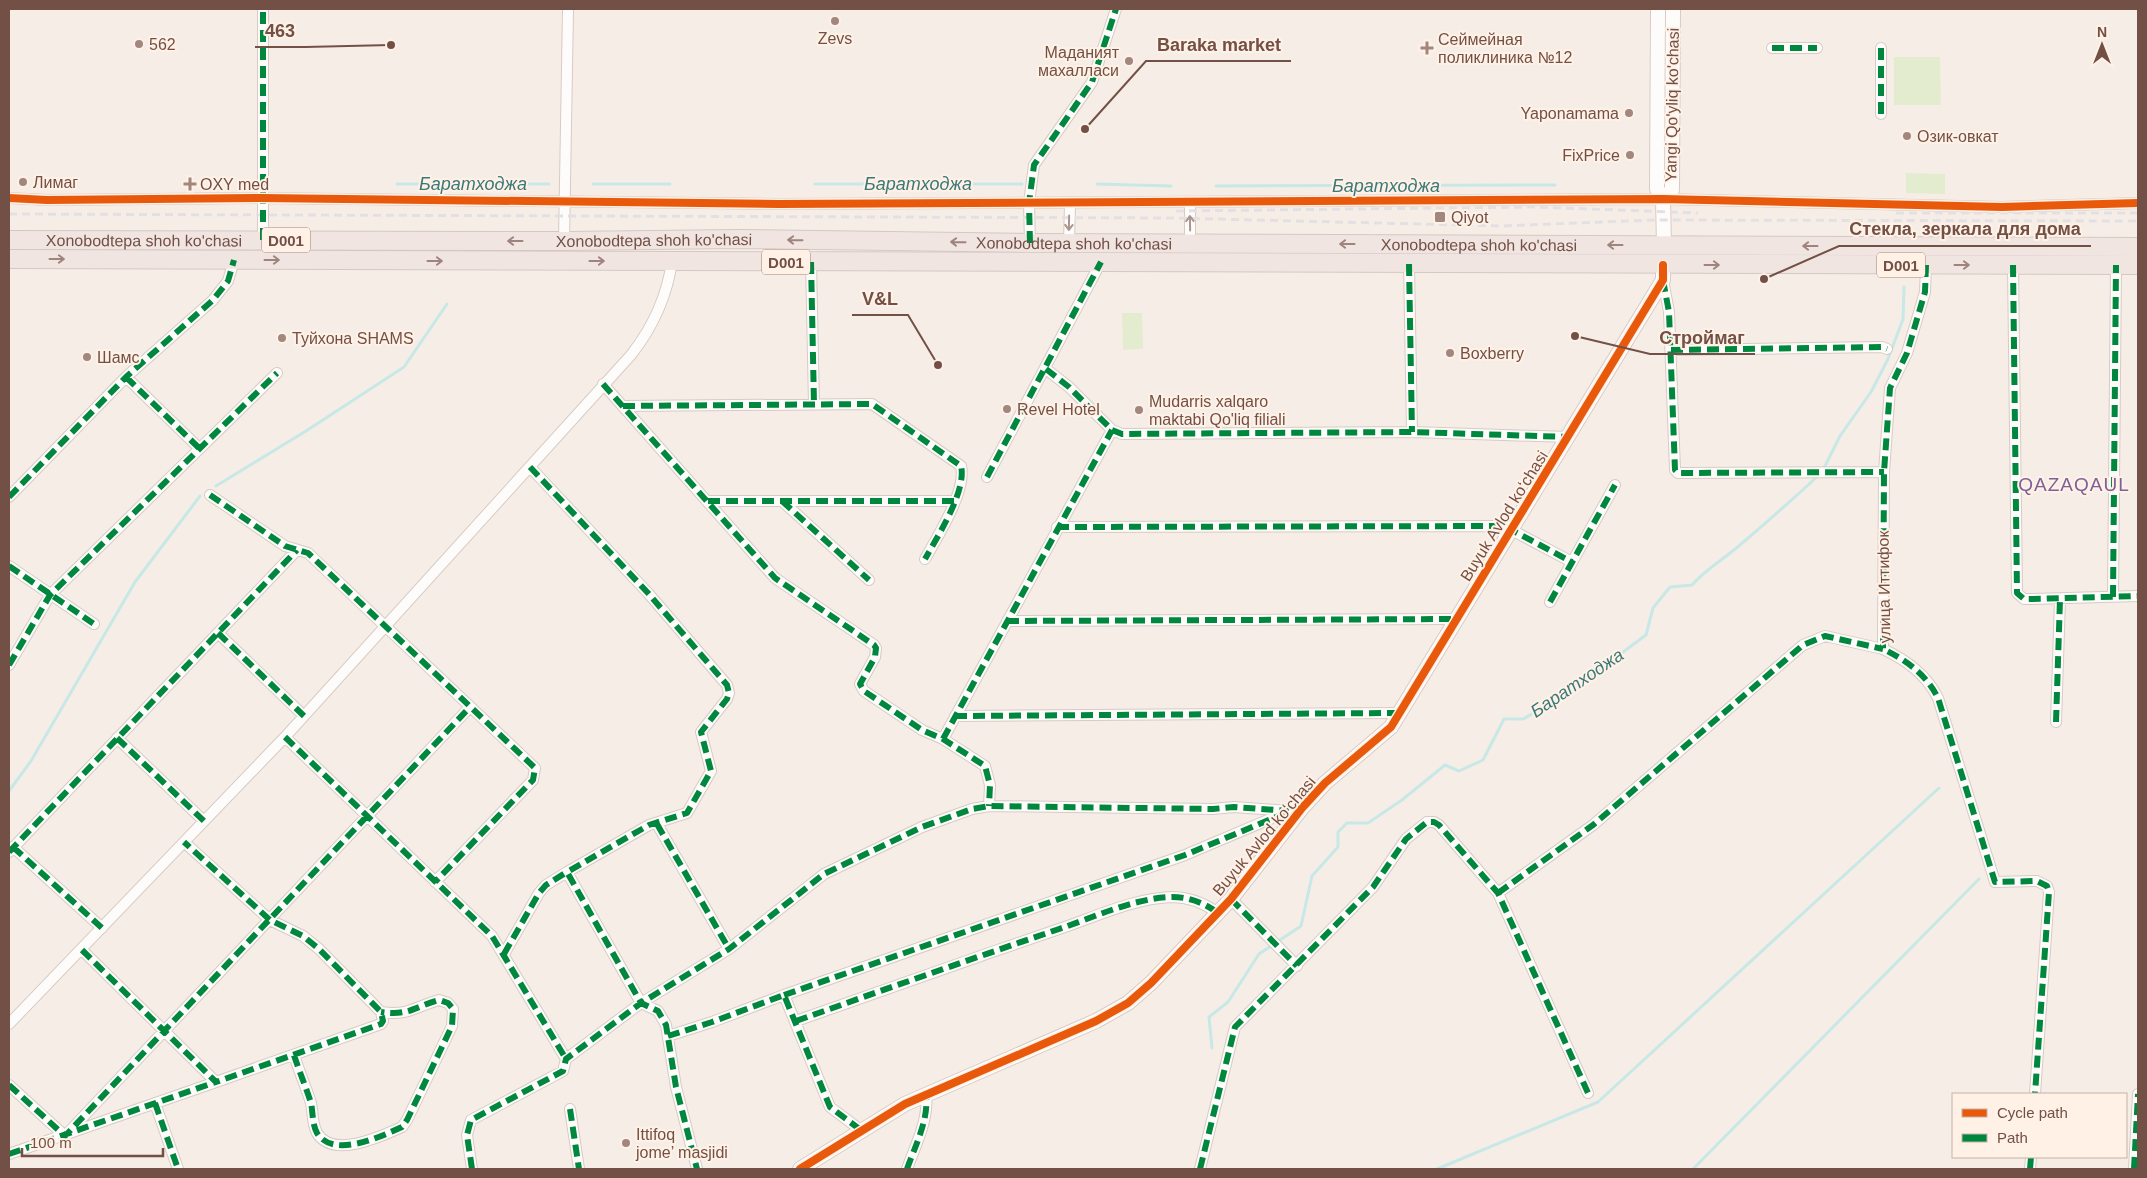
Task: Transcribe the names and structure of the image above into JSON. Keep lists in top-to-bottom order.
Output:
{
  "streets": {
    "highway": ["Xonobodtepa shoh ko'chasi", "D001"],
    "street": ["Yangi Qo'yliq ko'chasi", "Buyuk Avlod koʻchasi", "улица Иттифок"]
  },
  "crossings": [
    ["Yangi Qo'yliq ko'chasi", "Xonobodtepa shoh ko'chasi"],
    ["Xonobodtepa shoh ko'chasi", "Buyuk Avlod koʻchasi"],
    ["Xonobodtepa shoh ko'chasi", "улица Иттифок"]
  ],
  "districts": ["QAZAQAUL"],
  "water": ["Баратходжа"],
  "places": {
    "other": [
      "Zevs",
      "562",
      "463",
      "Маданият махалласи",
      "Yaponamama",
      "Baraka market",
      "Озик-овкат",
      "FixPrice",
      "Лимаг",
      "Стекла, зеркала для дома",
      "Строймаг",
      "Туйхона SHAMS",
      "Boxberry",
      "Шамс",
      "V&L",
      "Revel Hotel",
      "Mudarris xalqaro maktabi Qo'liq filiali",
      "Ittifoq jome’ masjidi"
    ],
    "health": ["Сеймейная поликлиника №12", "OXY med"],
    "transit": ["Qiyot"]
  },
  "legend": ["Cycle path", "Path"],
  "scale_bar": "100 m",
  "north": "top"
}
